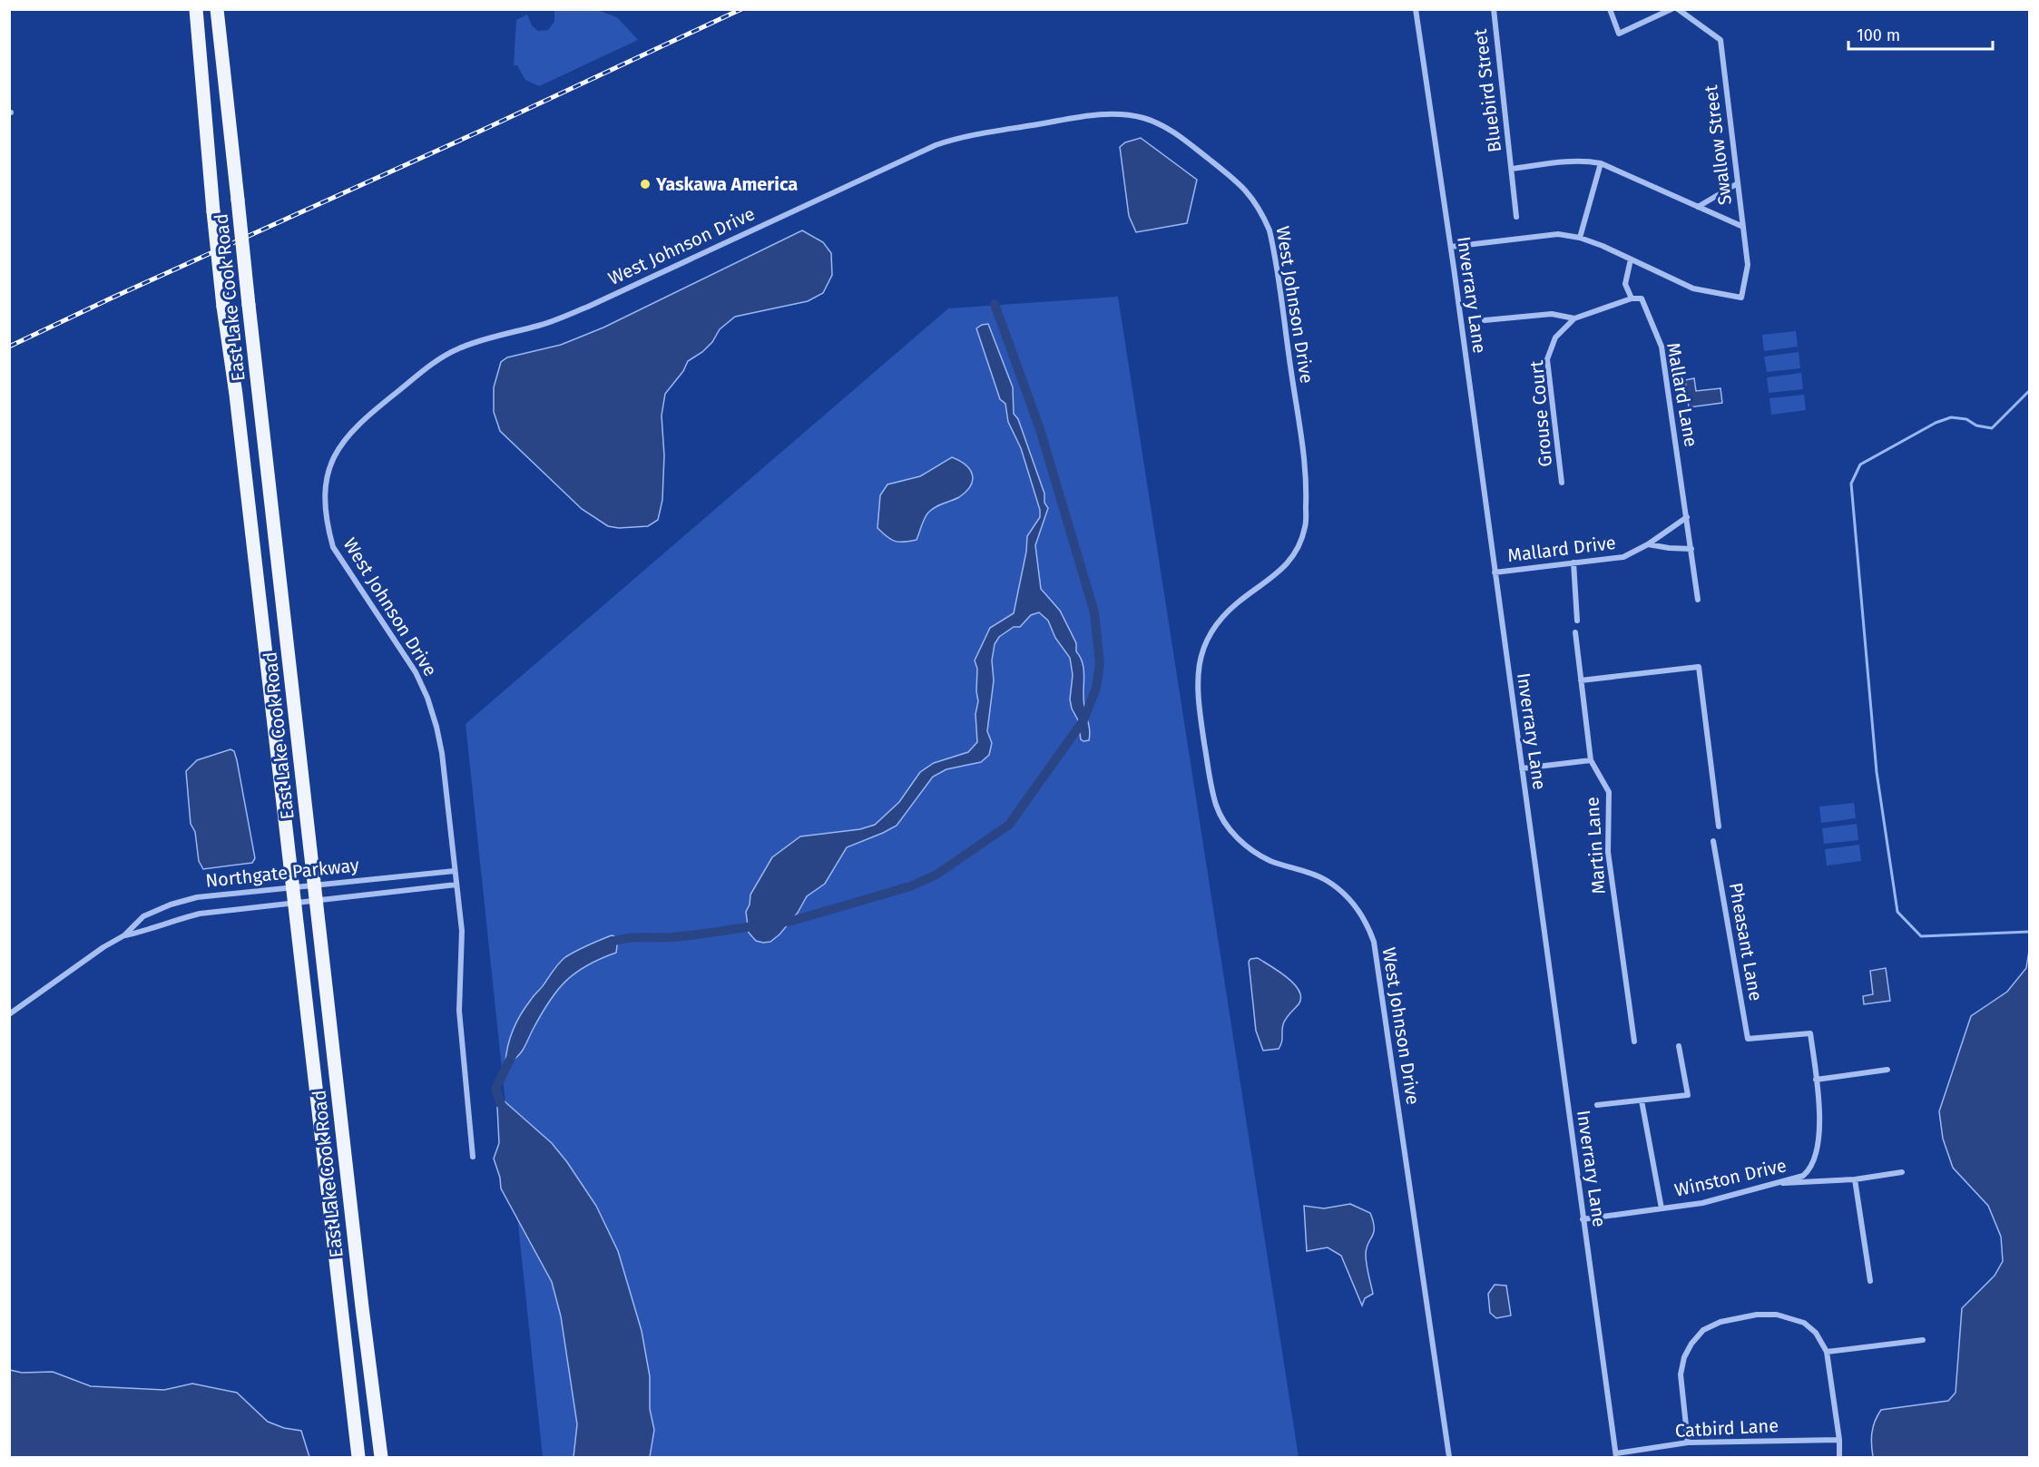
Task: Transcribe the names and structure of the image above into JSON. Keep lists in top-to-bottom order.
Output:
{
  "streets": {
    "main road": ["East Lake Cook Road"],
    "street": [
      "Bluebird Street",
      "Swallow Street",
      "West Johnson Drive",
      "Inverrary Lane",
      "Mallard Lane",
      "Grouse Court",
      "Mallard Drive",
      "Martin Lane",
      "Northgate Parkway",
      "Pheasant Lane",
      "Winston Drive",
      "Catbird Lane"
    ]
  },
  "crossings": [
    ["West Johnson Drive", "Northgate Parkway"],
    ["Inverrary Lane", "Mallard Drive"],
    ["Inverrary Lane", "Winston Drive"],
    ["Inverrary Lane", "Catbird Lane"],
    ["East Lake Cook Road", "Northgate Parkway"],
    ["Mallard Lane", "Mallard Drive"],
    ["Pheasant Lane", "Winston Drive"]
  ],
  "places": ["Yaskawa America"],
  "scale_bar": "100 m"
}
